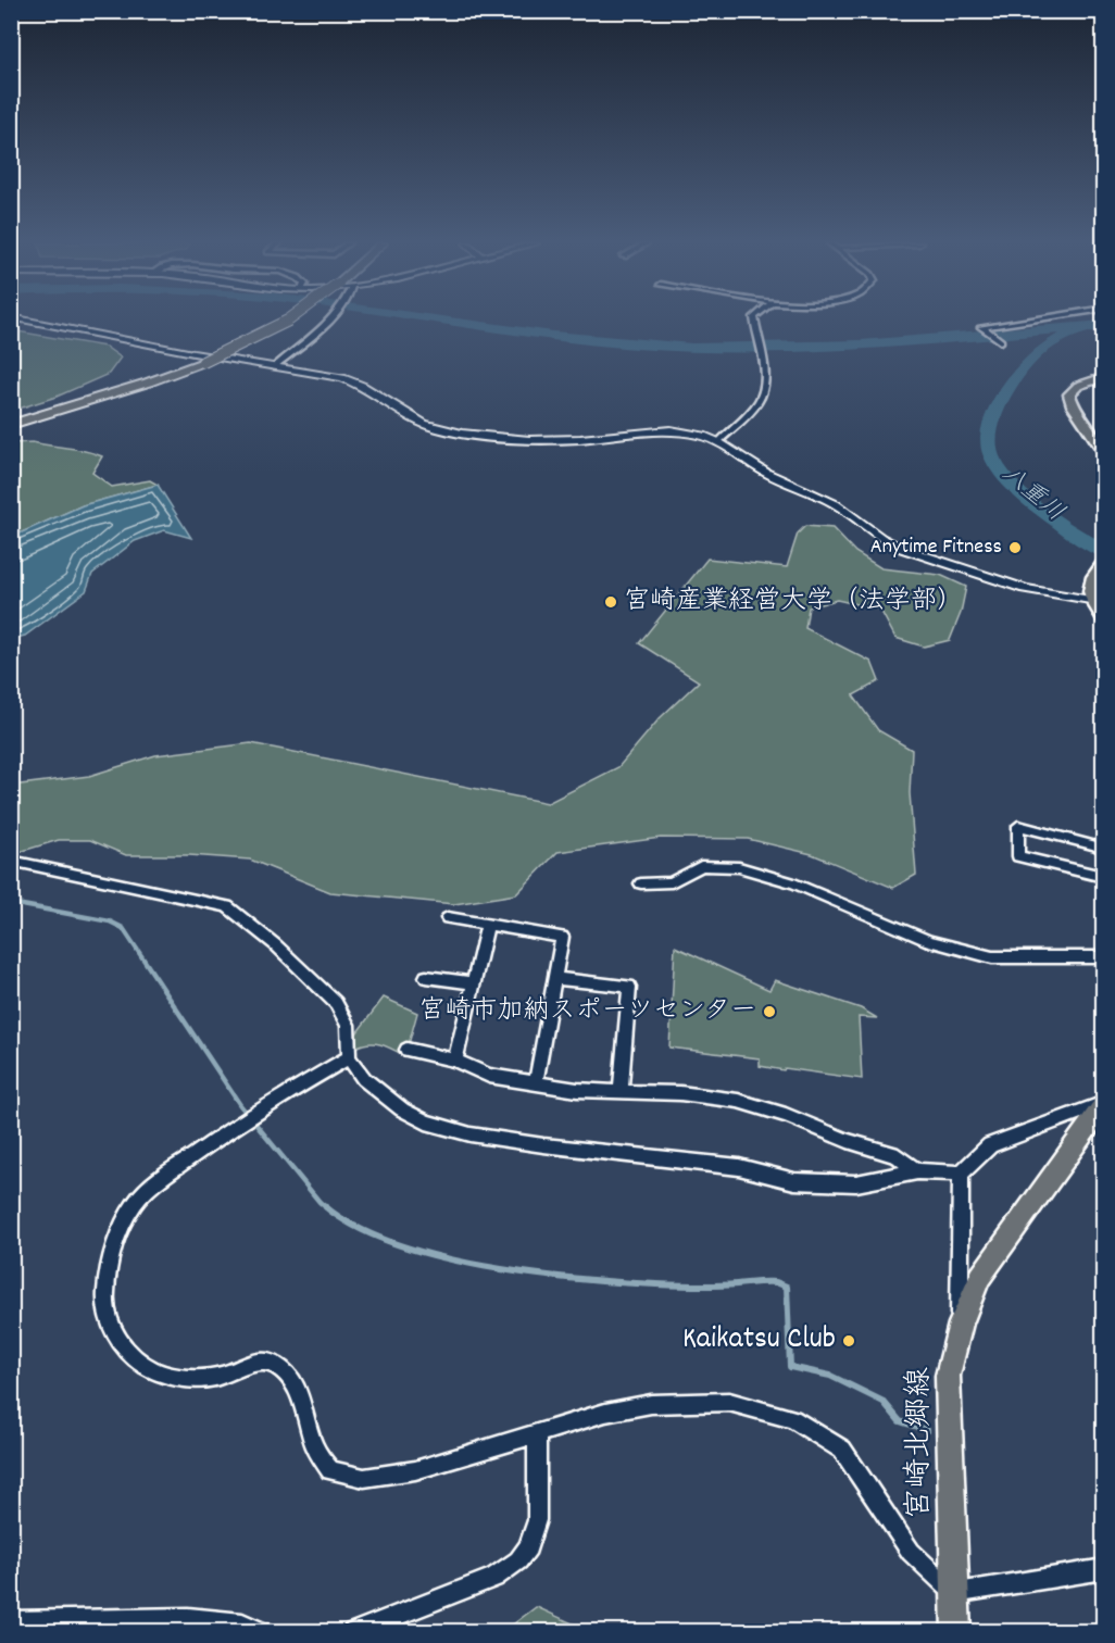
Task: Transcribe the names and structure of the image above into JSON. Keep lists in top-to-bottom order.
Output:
{
  "streets": {
    "main road": ["宮崎北郷線"]
  },
  "water": ["八重川"],
  "places": [
    "Anytime Fitness",
    "宮崎産業経営大学（法学部）",
    "宮崎市加納スポーツセンター",
    "Kaikatsu Club"
  ]
}
